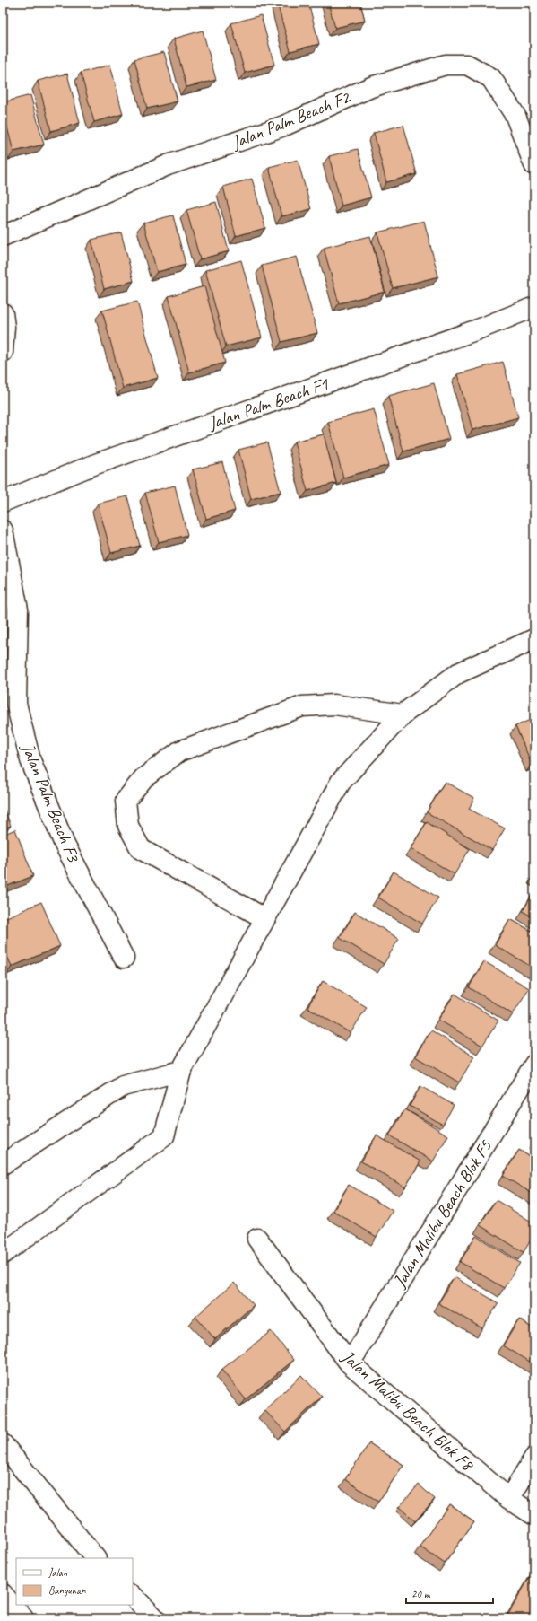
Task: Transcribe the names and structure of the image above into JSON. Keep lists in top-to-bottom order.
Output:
{
  "streets": {
    "street": [
      "Jalan Palm Beach F2",
      "Jalan Palm Beach F1",
      "Jalan Palm Beach F3",
      "Jalan Malibu Beach Blok F5",
      "Jalan Malibu Beach Blok F8"
    ]
  },
  "crossings": [
    ["Jalan Malibu Beach Blok F5", "Jalan Malibu Beach Blok F8"]
  ],
  "legend": ["Jalan", "Bangunan"],
  "scale_bar": "20 m"
}
